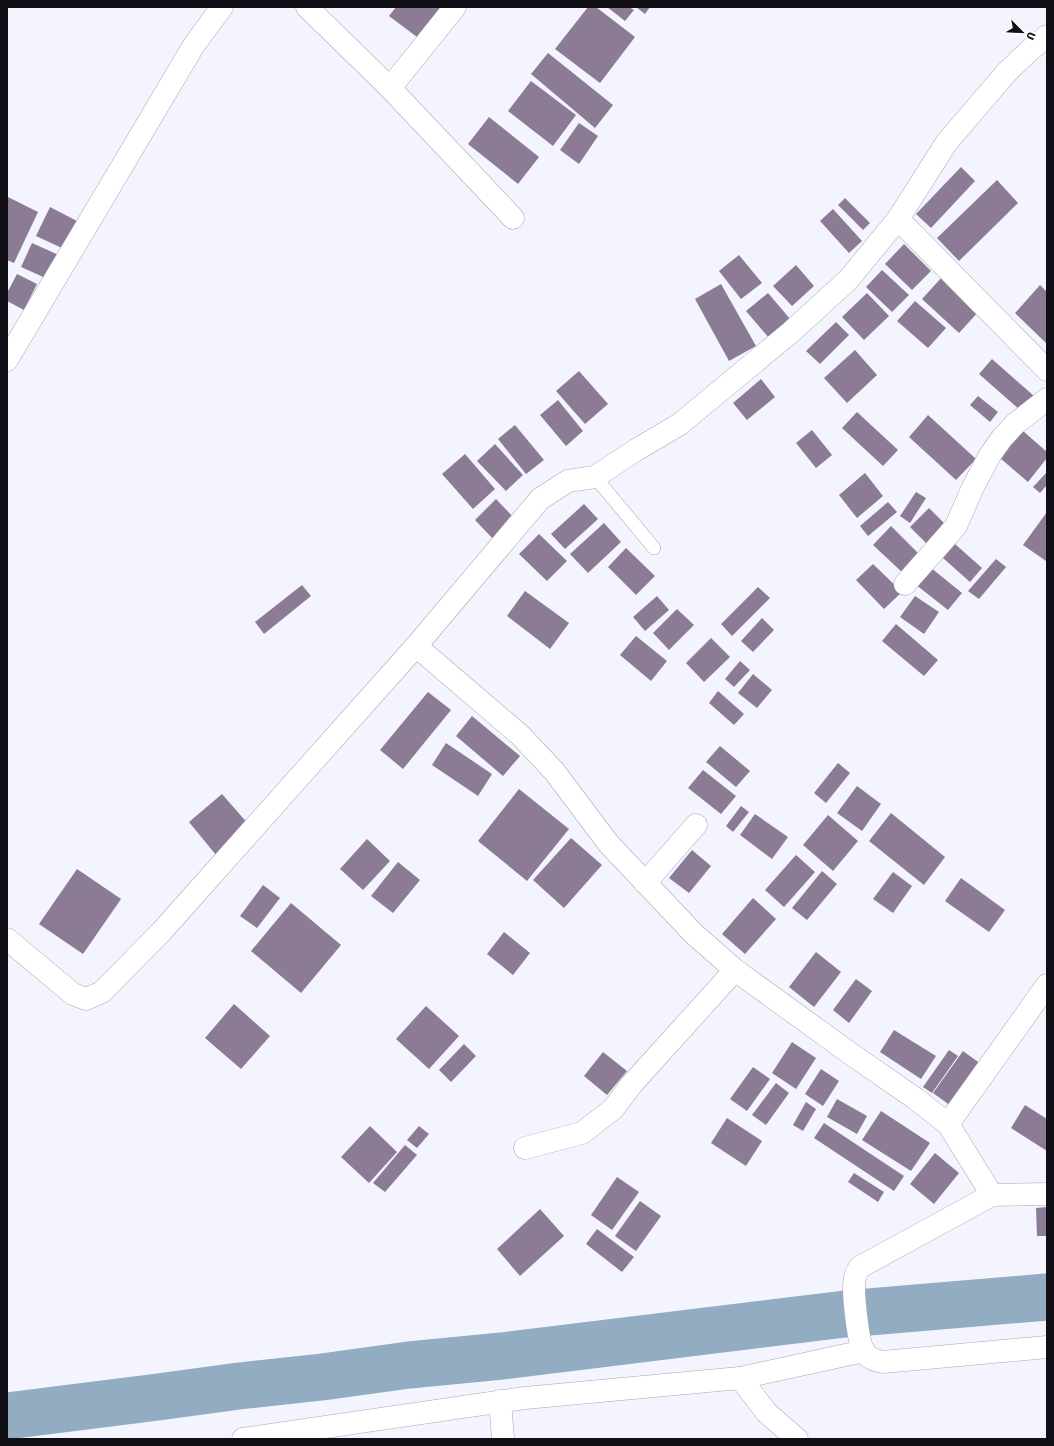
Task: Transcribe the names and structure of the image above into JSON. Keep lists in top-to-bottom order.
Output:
{
  "north": "bottom right"
}
